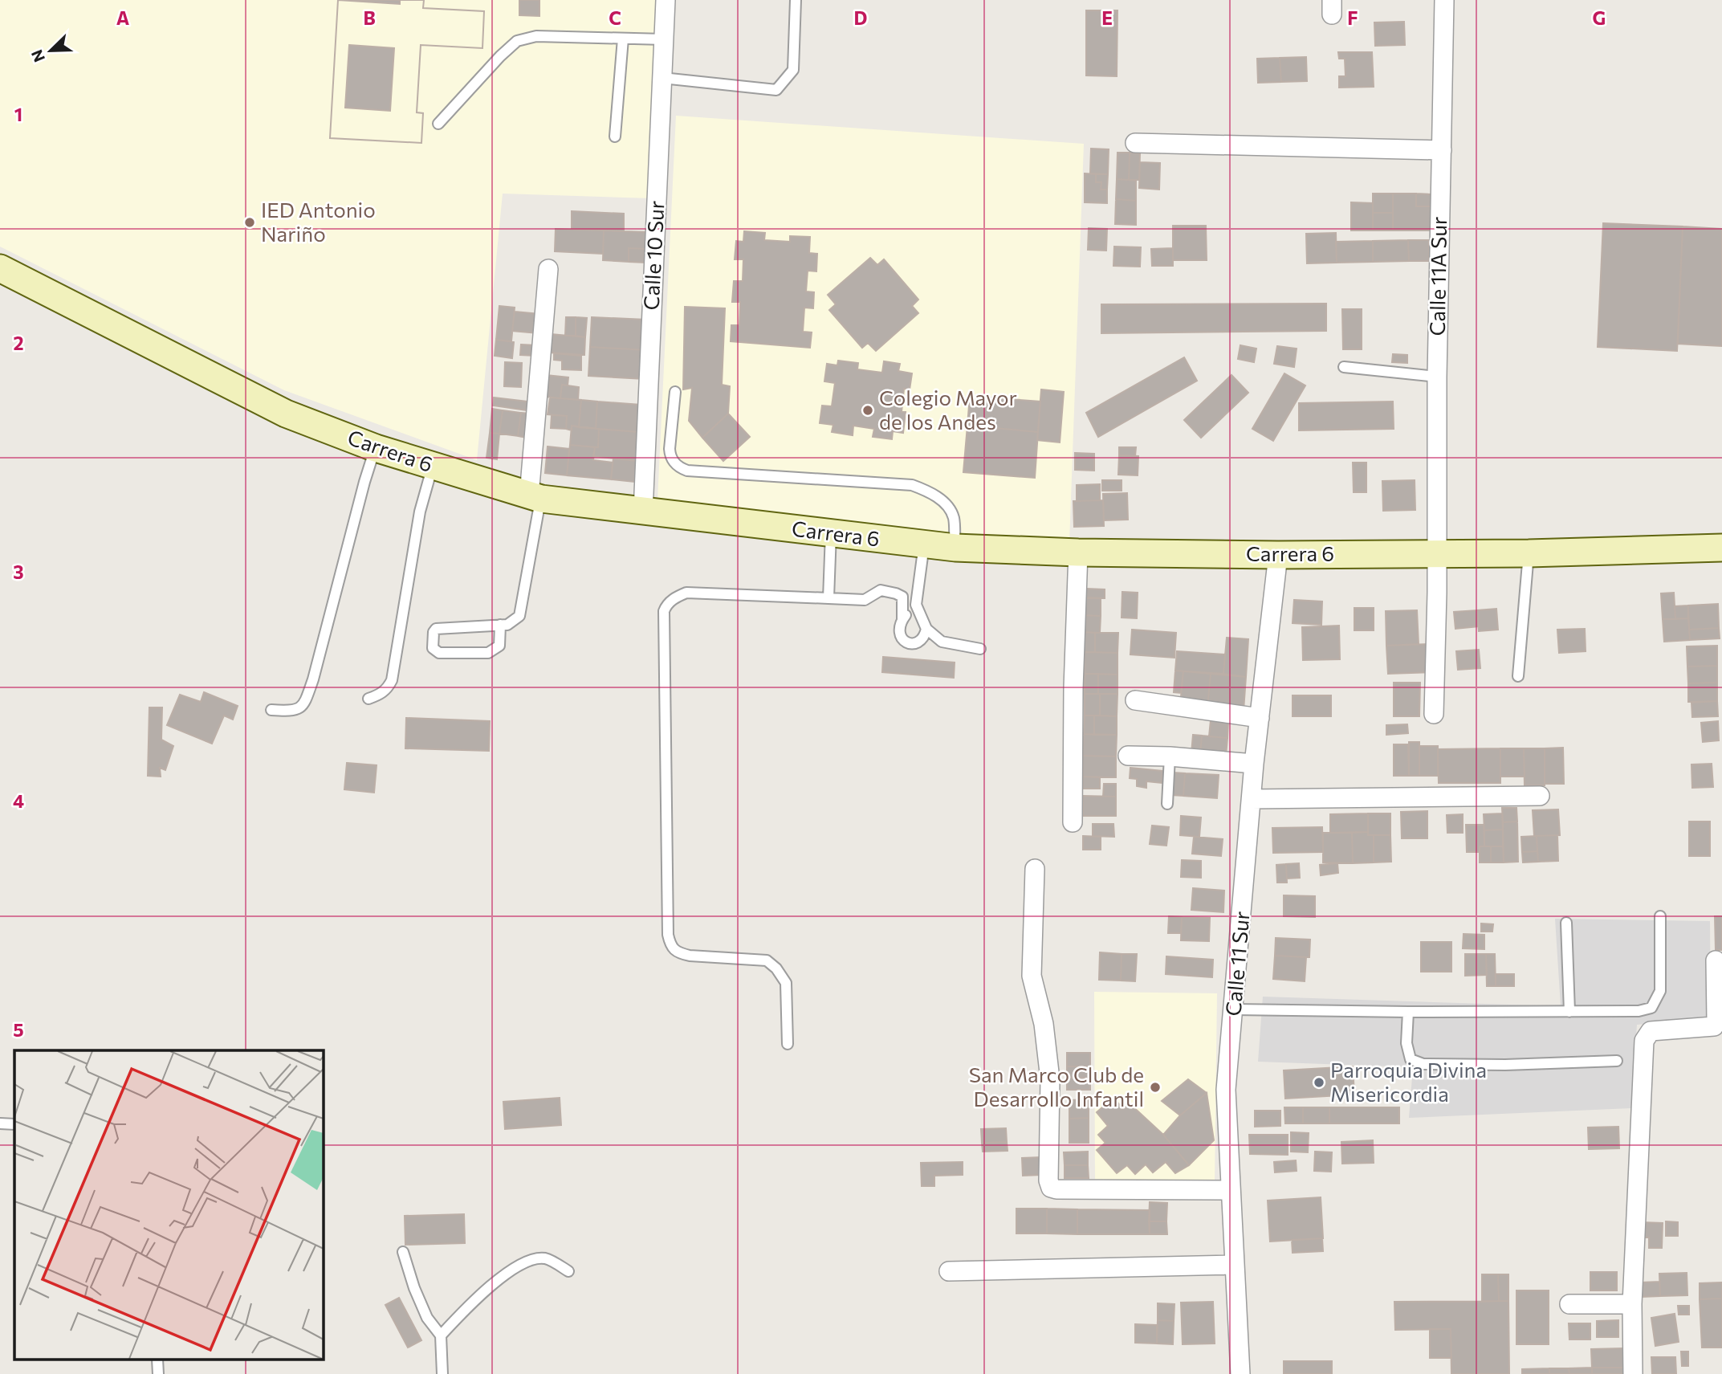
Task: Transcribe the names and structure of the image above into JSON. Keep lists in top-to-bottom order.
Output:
{
  "streets": {
    "main road": ["Carrera 6"],
    "street": ["Calle 10 Sur", "Calle 11A Sur", "Calle 11 Sur"]
  },
  "crossings": [
    ["Calle 10 Sur", "Carrera 6"],
    ["Calle 11A Sur", "Carrera 6"],
    ["Carrera 6", "Calle 11 Sur"]
  ],
  "places": [
    "IED Antonio Nariño",
    "Colegio Mayor de los Andes",
    "Parroquia Divina Misericordia",
    "San Marco Club de Desarrollo Infantil"
  ],
  "north": "bottom left",
  "grid": {
    "columns": [
      "A",
      "B",
      "C",
      "D",
      "E",
      "F",
      "G"
    ],
    "rows": [
      "1",
      "2",
      "3",
      "4",
      "5"
    ]
  }
}
